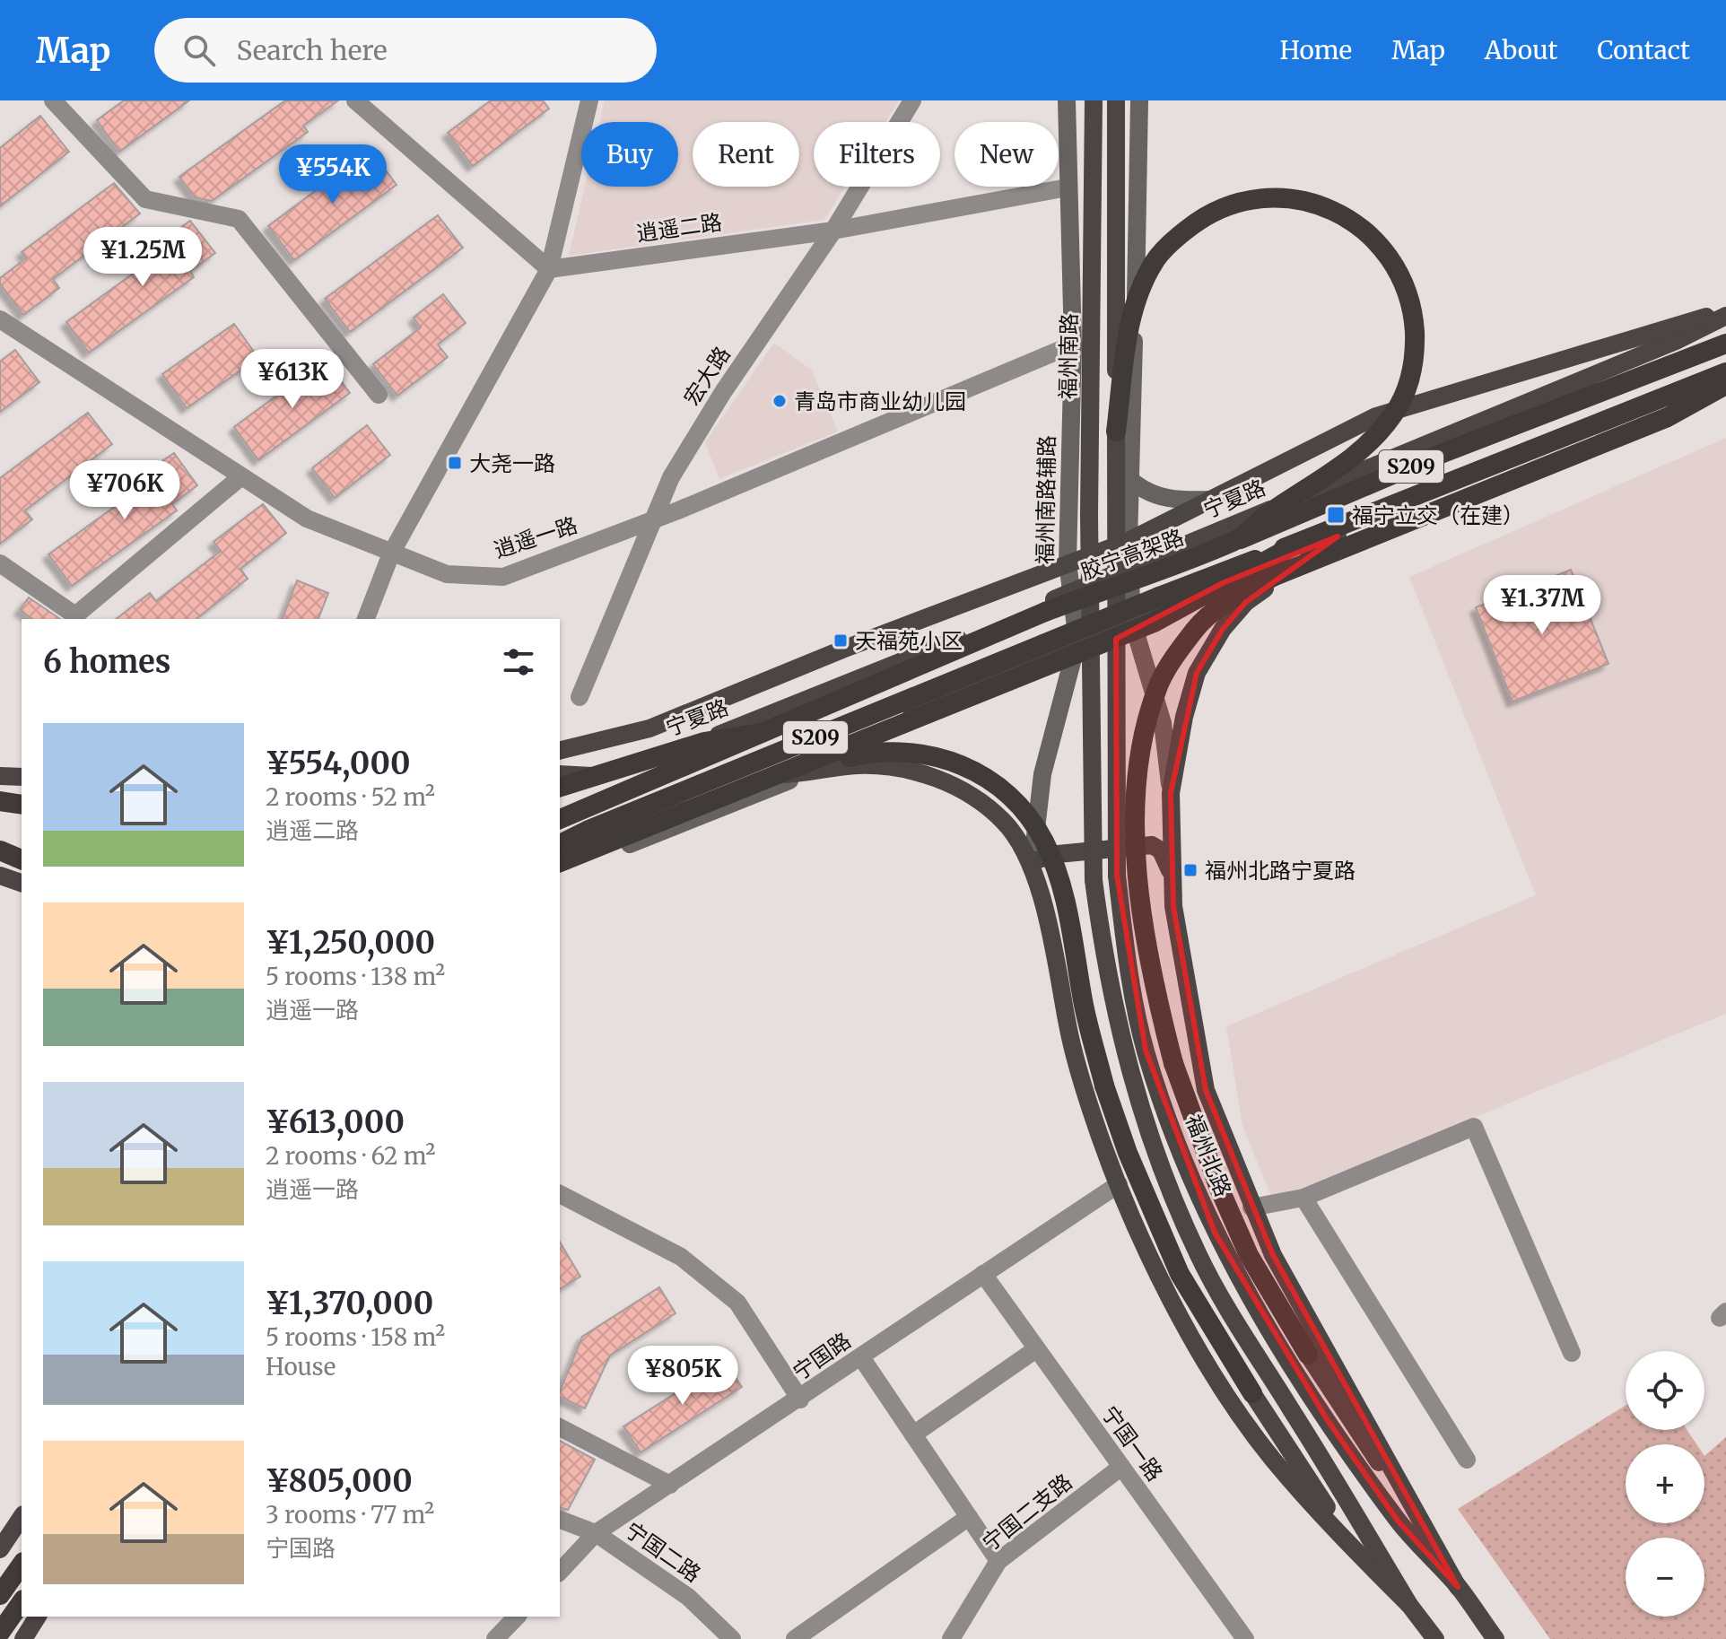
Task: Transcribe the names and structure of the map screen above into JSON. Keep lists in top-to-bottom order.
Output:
{
  "streets": {
    "highway": ["S209", "胶宁高架路"],
    "main road": [
      "福州南路",
      "宁夏路",
      "福州南路辅路",
      "福州北路"
    ],
    "street": [
      "逍遥二路",
      "宏大路",
      "逍遥一路",
      "宁国路",
      "宁国一路",
      "宁国二支路",
      "宁国二路"
    ]
  },
  "crossings": [
    ["逍遥二路", "宏大路"],
    ["逍遥二路", "福州南路辅路"],
    ["宏大路", "逍遥一路"],
    ["宁夏路", "福州南路辅路"],
    ["福州南路辅路", "逍遥一路"],
    ["宁国路", "宁国一路"],
    ["宁国路", "宁国二路"],
    ["宁国一路", "宁国二支路"]
  ],
  "places": {
    "other": ["青岛市商业幼儿园"],
    "transit": [
      "大尧一路",
      "福宁立交（在建）",
      "天福苑小区",
      "福州北路宁夏路"
    ]
  },
  "page": {
    "header": "Map",
    "search": "Search here",
    "nav": [
      "Home",
      "Map",
      "About",
      "Contact"
    ],
    "chip": [
      "Buy",
      "Rent",
      "Filters",
      "New"
    ],
    "price": [
      "¥554K",
      "¥1.25M",
      "¥613K",
      "¥706K",
      "¥1.37M",
      "¥805K"
    ],
    "heading": "6 homes",
    "list": [
      {
        "name": "¥554,000",
        "note": "2 rooms · 52 m² · 逍遥二路"
      },
      {
        "name": "¥1,250,000",
        "note": "5 rooms · 138 m² · 逍遥一路"
      },
      {
        "name": "¥613,000",
        "note": "2 rooms · 62 m² · 逍遥一路"
      },
      {
        "name": "¥1,370,000",
        "note": "5 rooms · 158 m² · House"
      },
      {
        "name": "¥805,000",
        "note": "3 rooms · 77 m² · 宁国路"
      }
    ],
    "map_buttons": ["+", "−"]
  }
}
